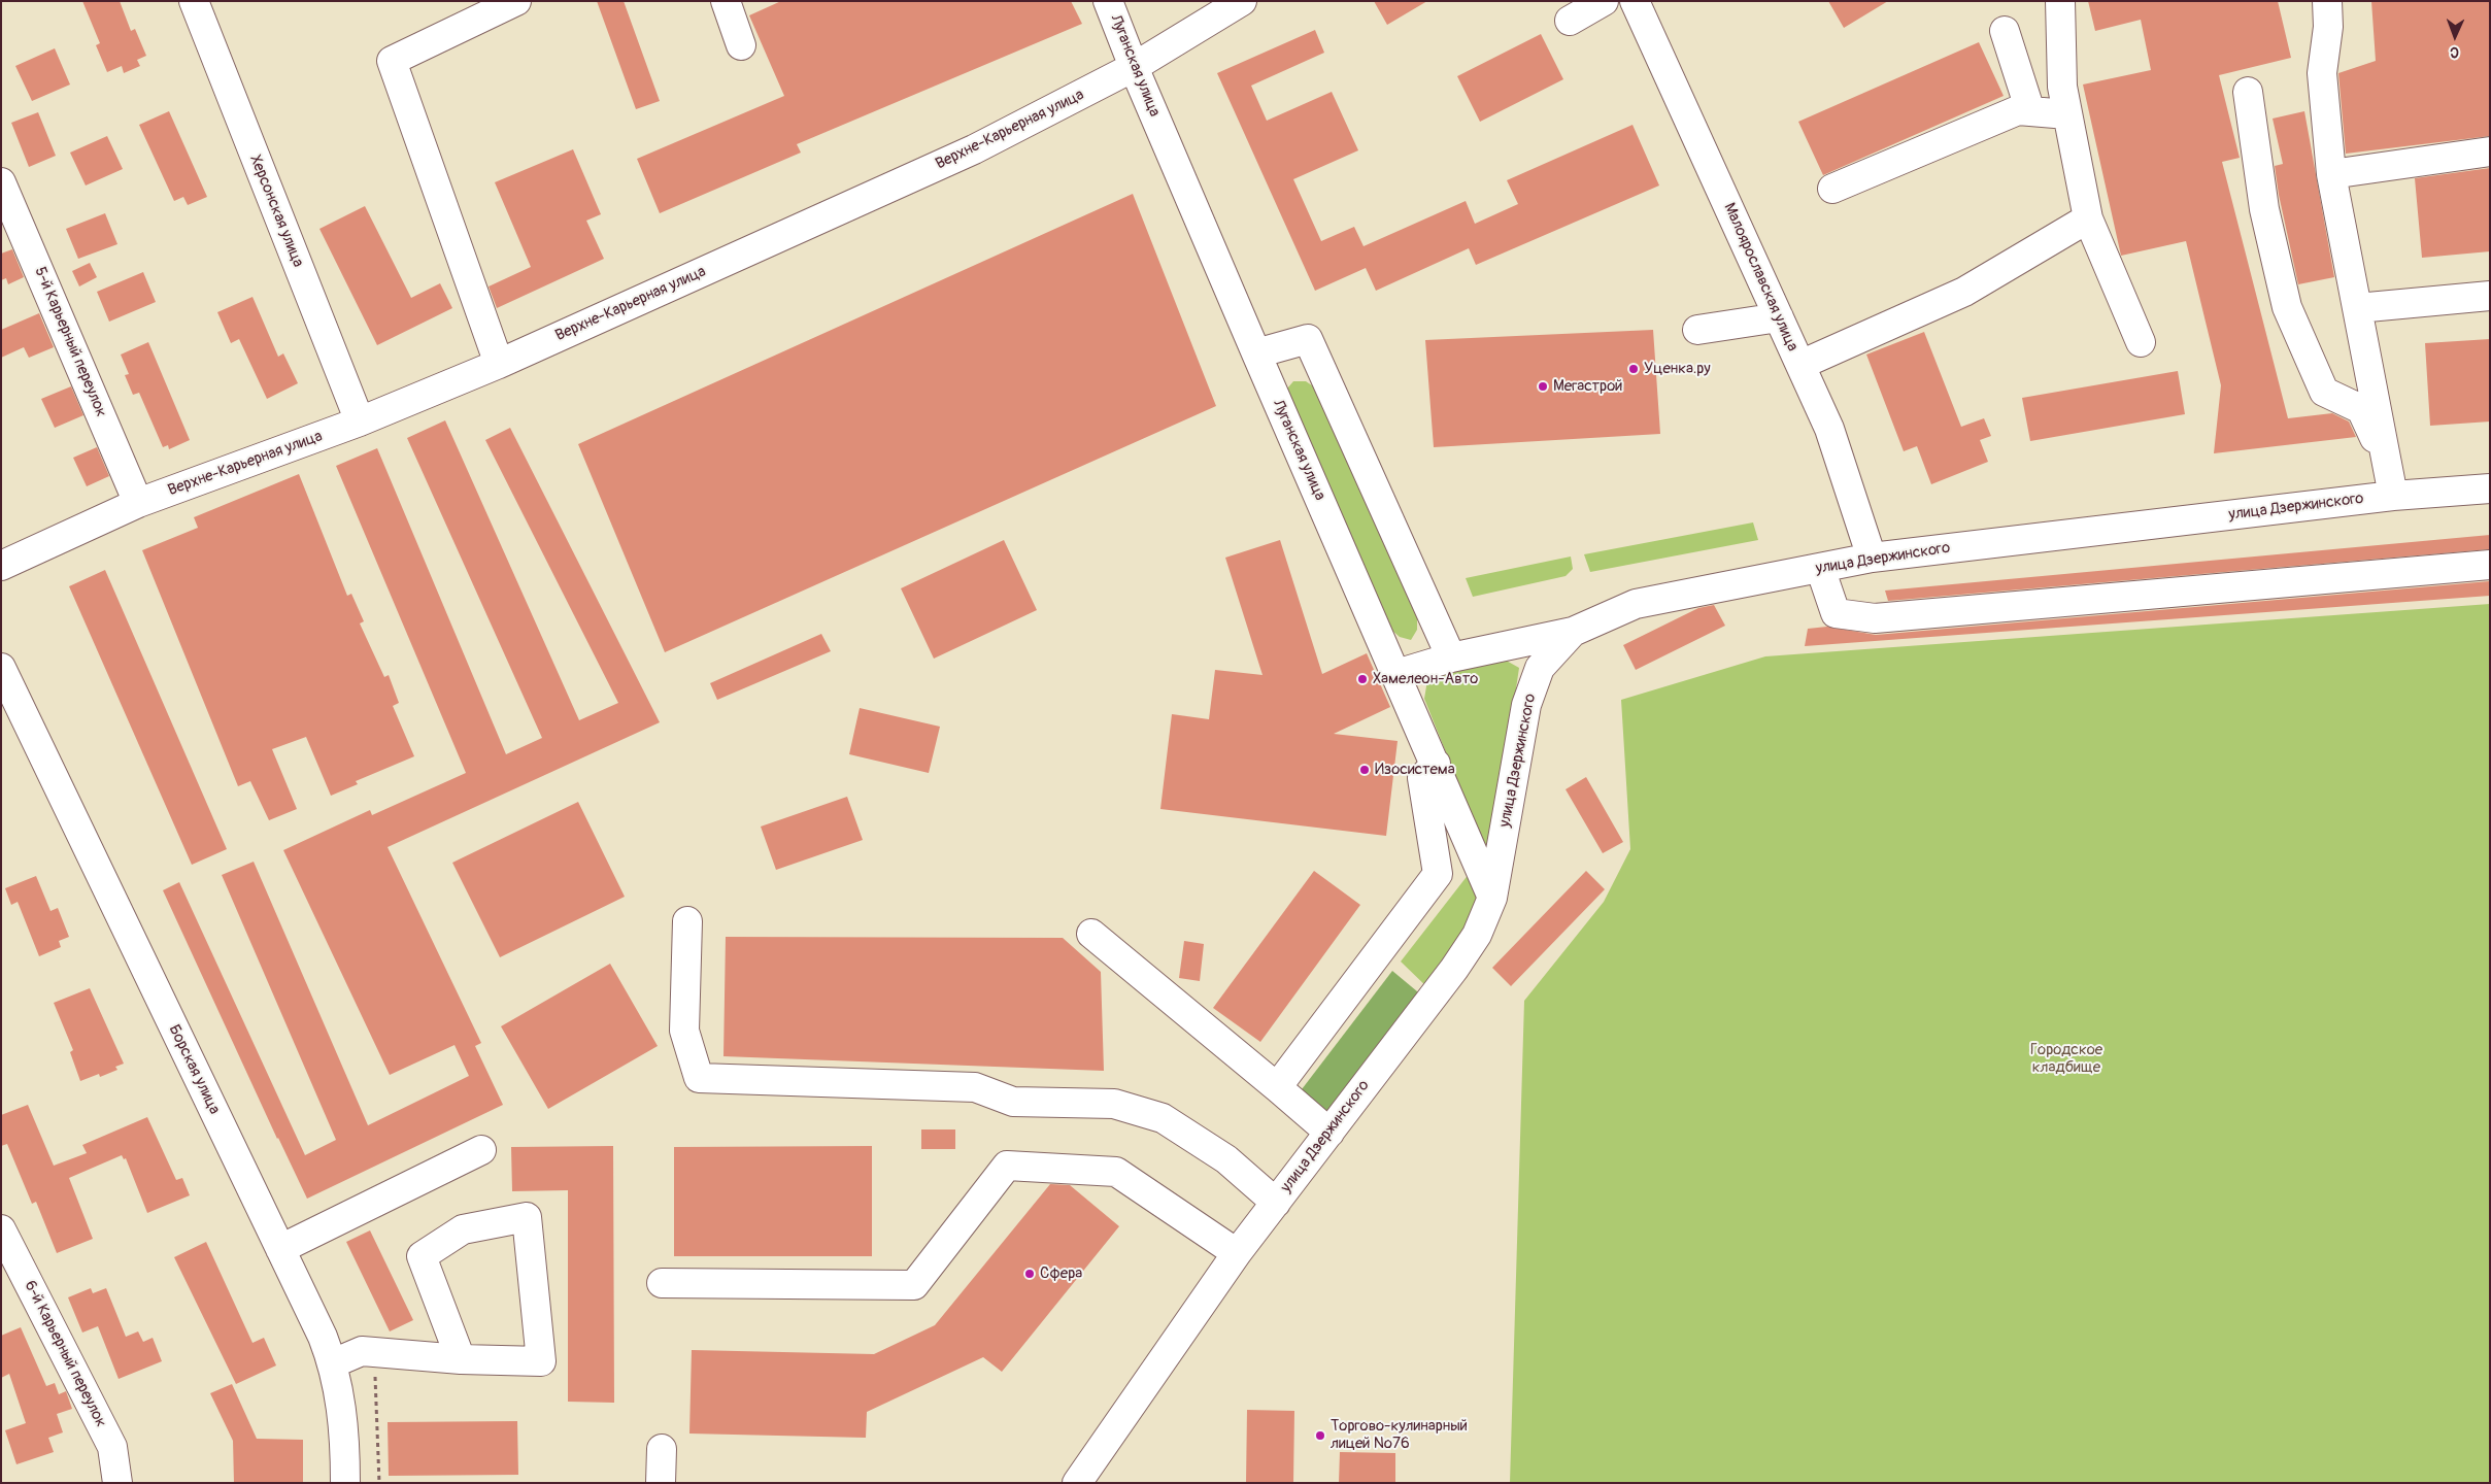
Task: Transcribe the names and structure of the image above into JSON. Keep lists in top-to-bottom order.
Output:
{
  "streets": {
    "street": [
      "Луганская улица",
      "Верхне-Карьерная улица",
      "Херсонская улица",
      "Малоярославская улица",
      "5-й Карьерный переулок",
      "улица Дзержинского",
      "Борская улица",
      "6-й Карьерный переулок"
    ]
  },
  "crossings": [
    ["Луганская улица", "Верхне-Карьерная улица"],
    ["Луганская улица", "улица Дзержинского"],
    ["Верхне-Карьерная улица", "Херсонская улица"],
    ["Верхне-Карьерная улица", "5-й Карьерный переулок"],
    ["Малоярославская улица", "улица Дзержинского"]
  ],
  "parks": ["Городское кладбище"],
  "places": [
    "Уценка.ру",
    "Мегастрой",
    "Хамелеон-Авто",
    "Изосистема",
    "Сфера",
    "Торгово-кулинарный лицей №76"
  ],
  "north": "bottom"
}
